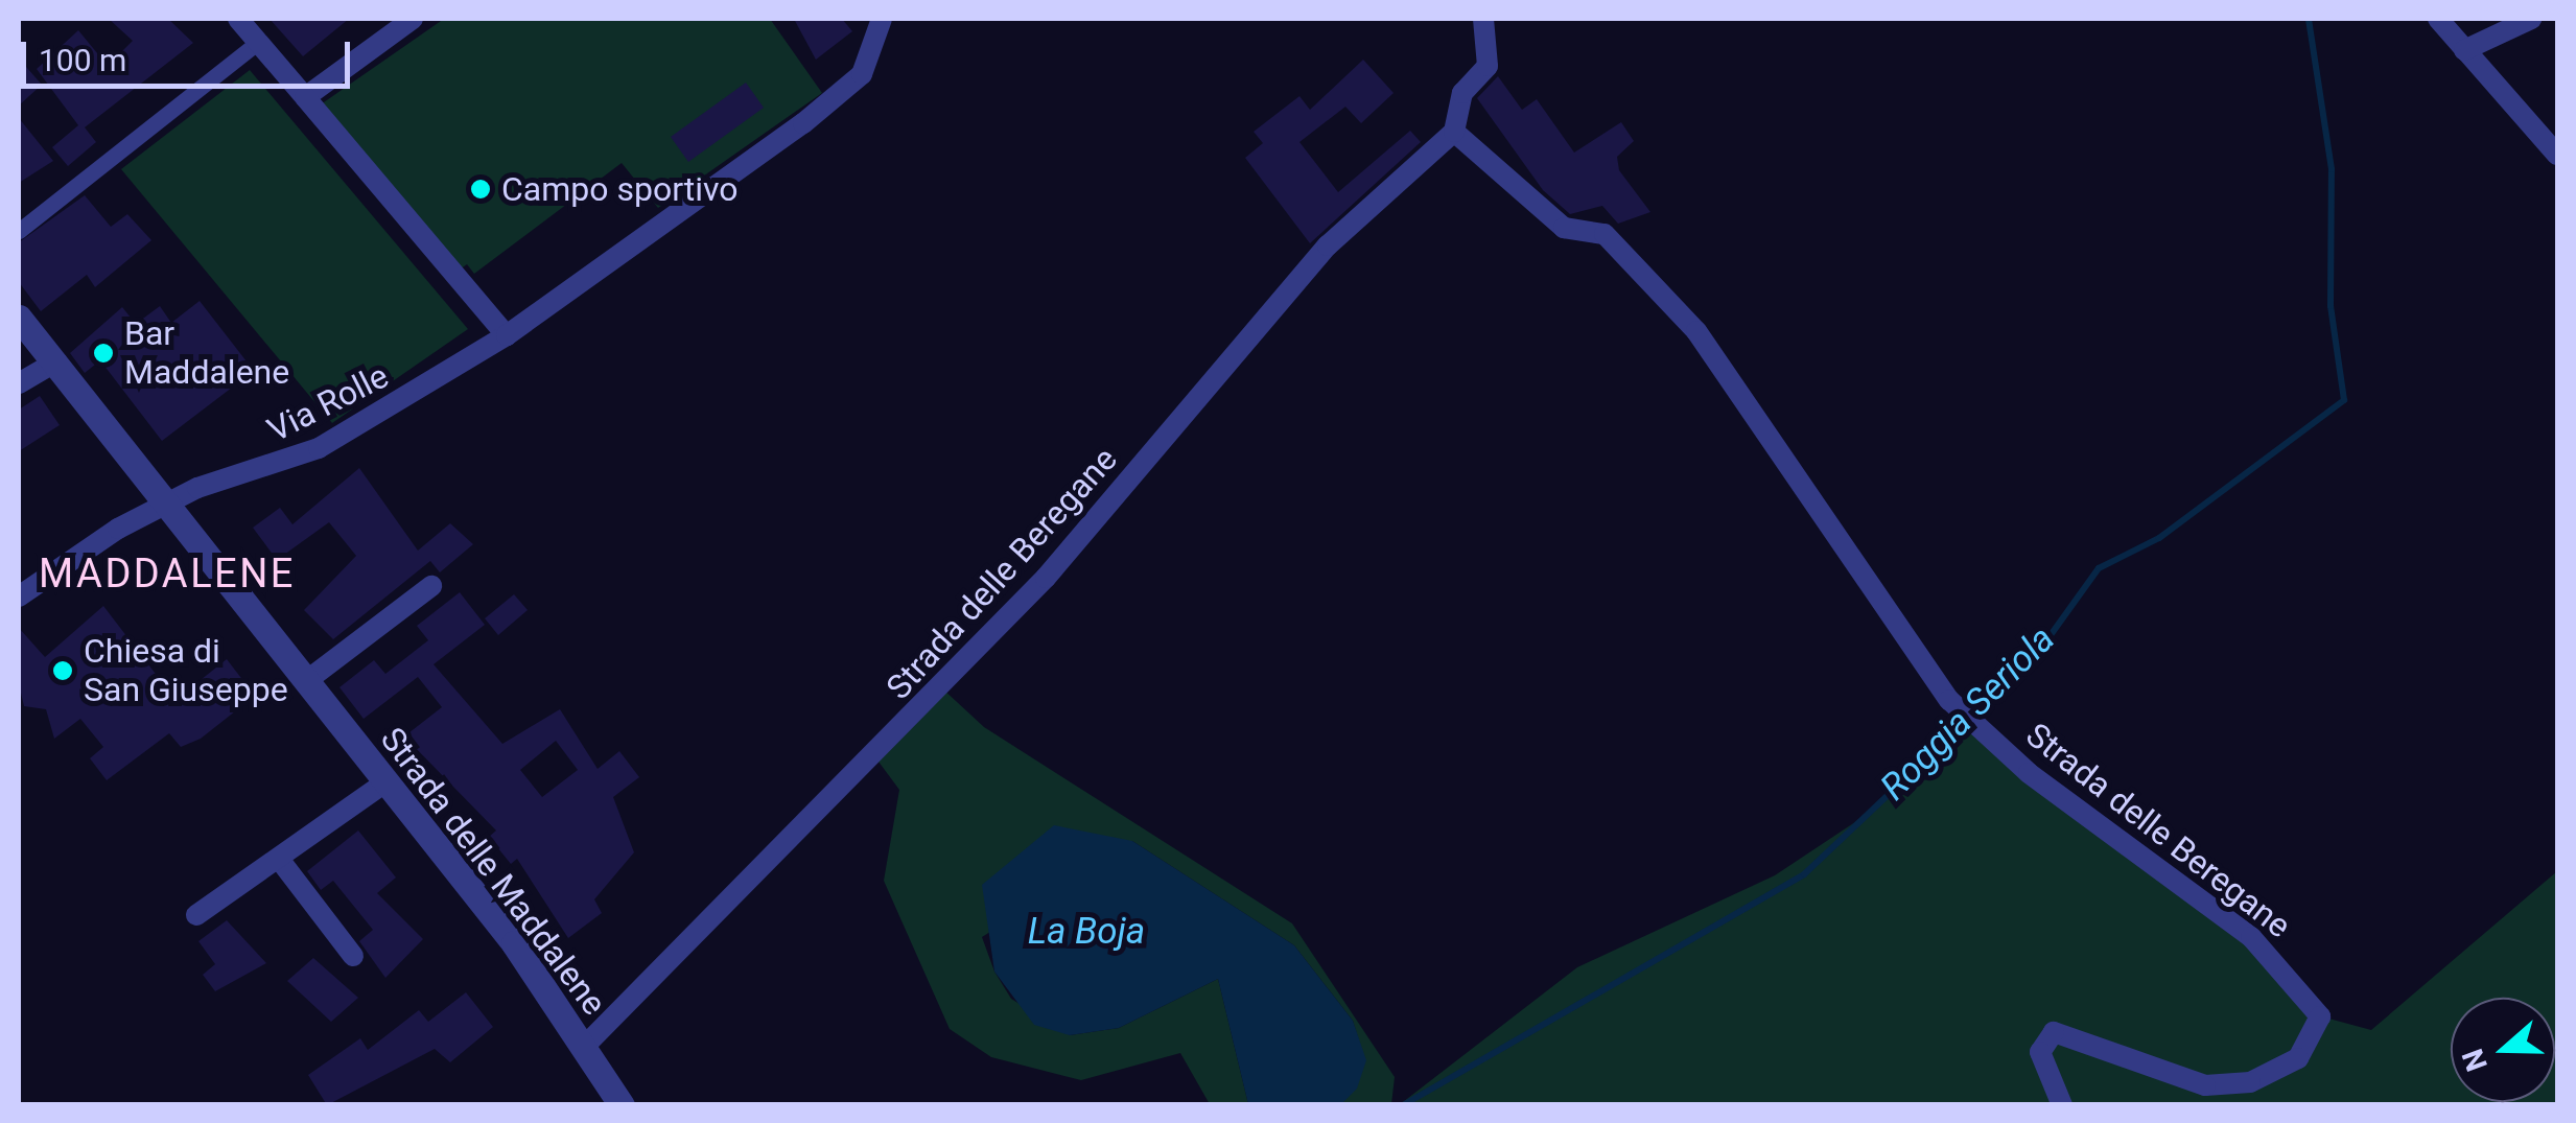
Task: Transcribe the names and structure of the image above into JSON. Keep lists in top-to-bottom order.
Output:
{
  "streets": {
    "street": ["Via Rolle", "Strada delle Beregane", "Strada delle Maddalene"]
  },
  "crossings": [
    ["Via Rolle", "Strada delle Maddalene"],
    ["Strada delle Beregane", "Strada delle Maddalene"]
  ],
  "districts": ["MADDALENE"],
  "water": ["Roggia Seriola", "La Boja"],
  "places": ["Campo sportivo", "Bar Maddalene", "Chiesa di San Giuseppe"],
  "scale_bar": "100 m",
  "north": "left"
}
